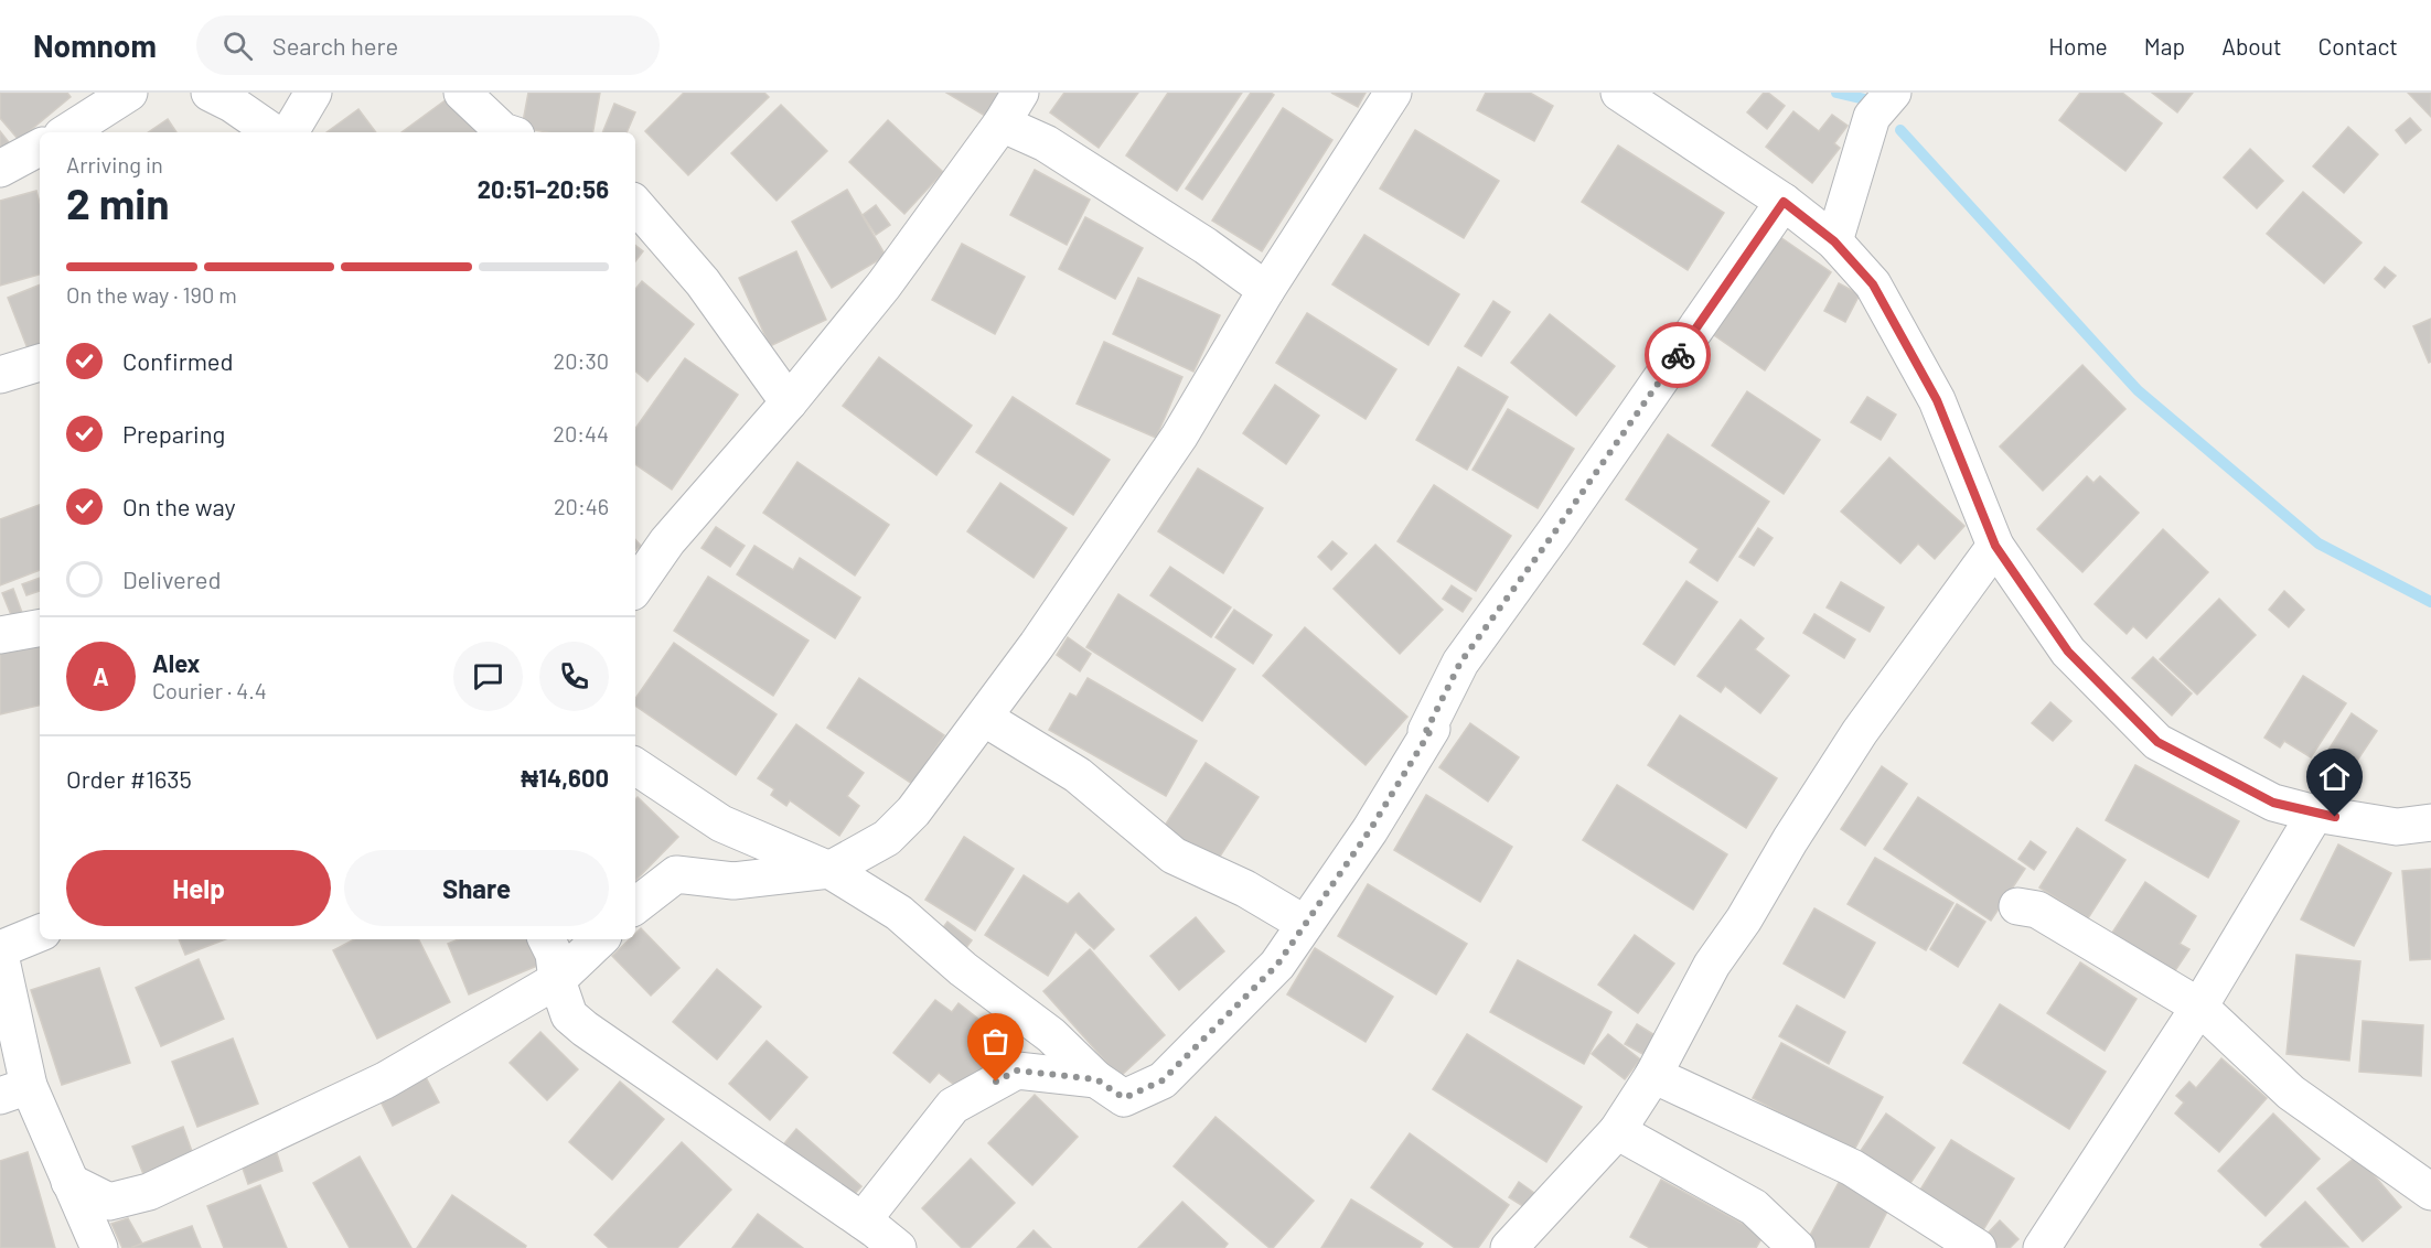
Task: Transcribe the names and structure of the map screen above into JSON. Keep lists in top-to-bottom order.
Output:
{
  "page": {
    "header": "Nomnom",
    "search": "Search here",
    "nav": [
      "Home",
      "Map",
      "About",
      "Contact"
    ],
    "heading": ["2 min", "Arriving in", "20:51–20:56"],
    "panel": [
      "Alex",
      "Courier · 4.4",
      "Order #1635",
      "₦14,600"
    ],
    "bar": "On the way · 190 m",
    "list": [
      ["Confirmed", "20:30"],
      ["Preparing", "20:44"],
      ["On the way", "20:46"],
      "Delivered"
    ],
    "round": "A",
    "buttons": ["Help", "Share"]
  }
}
